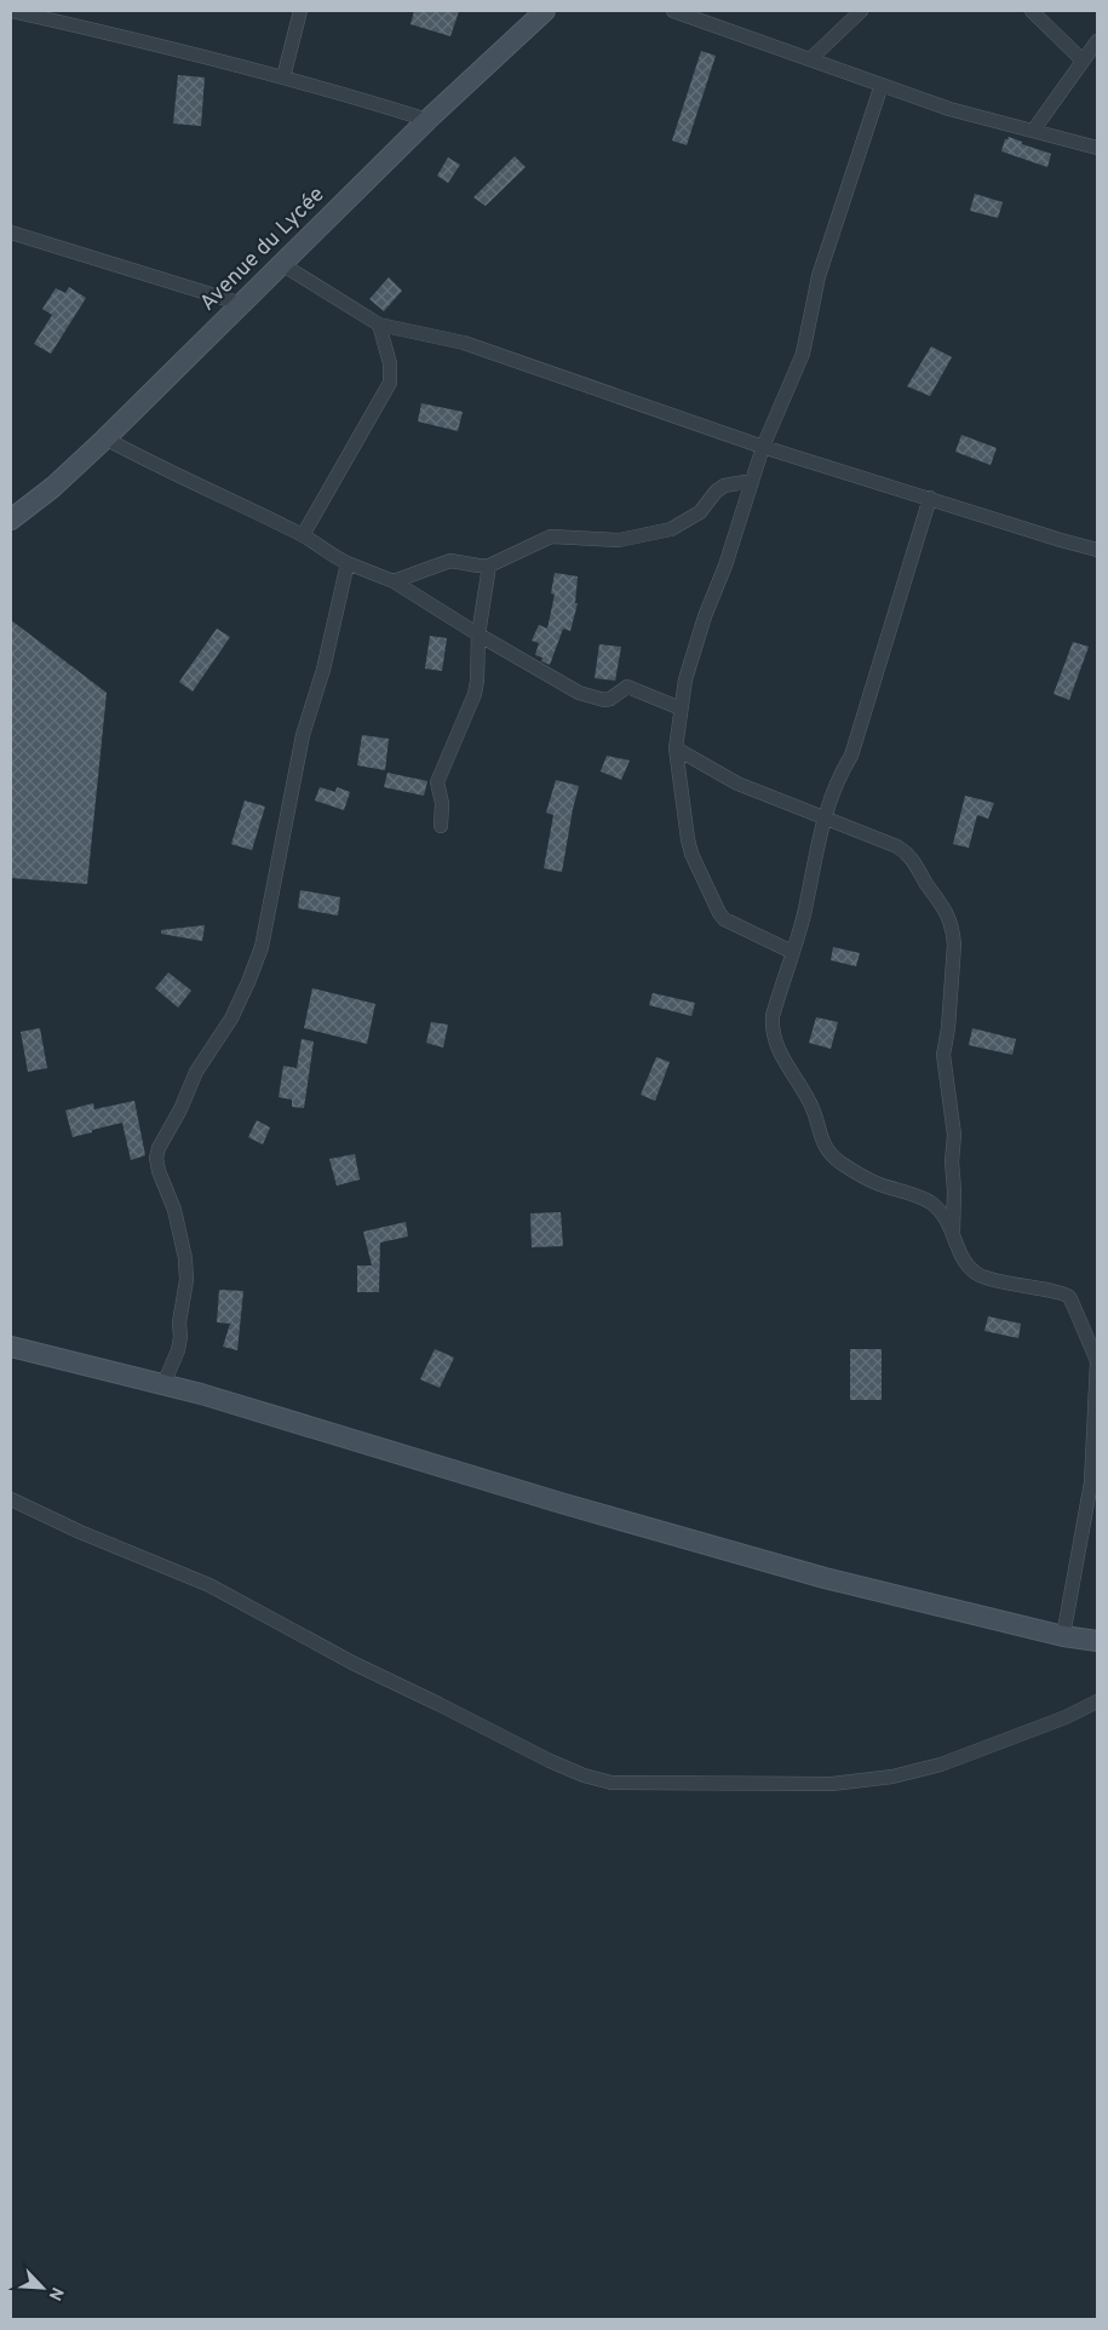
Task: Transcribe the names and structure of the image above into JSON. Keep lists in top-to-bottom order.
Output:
{
  "streets": {
    "main road": ["Avenue du Lycée"]
  },
  "north": "bottom right"
}
